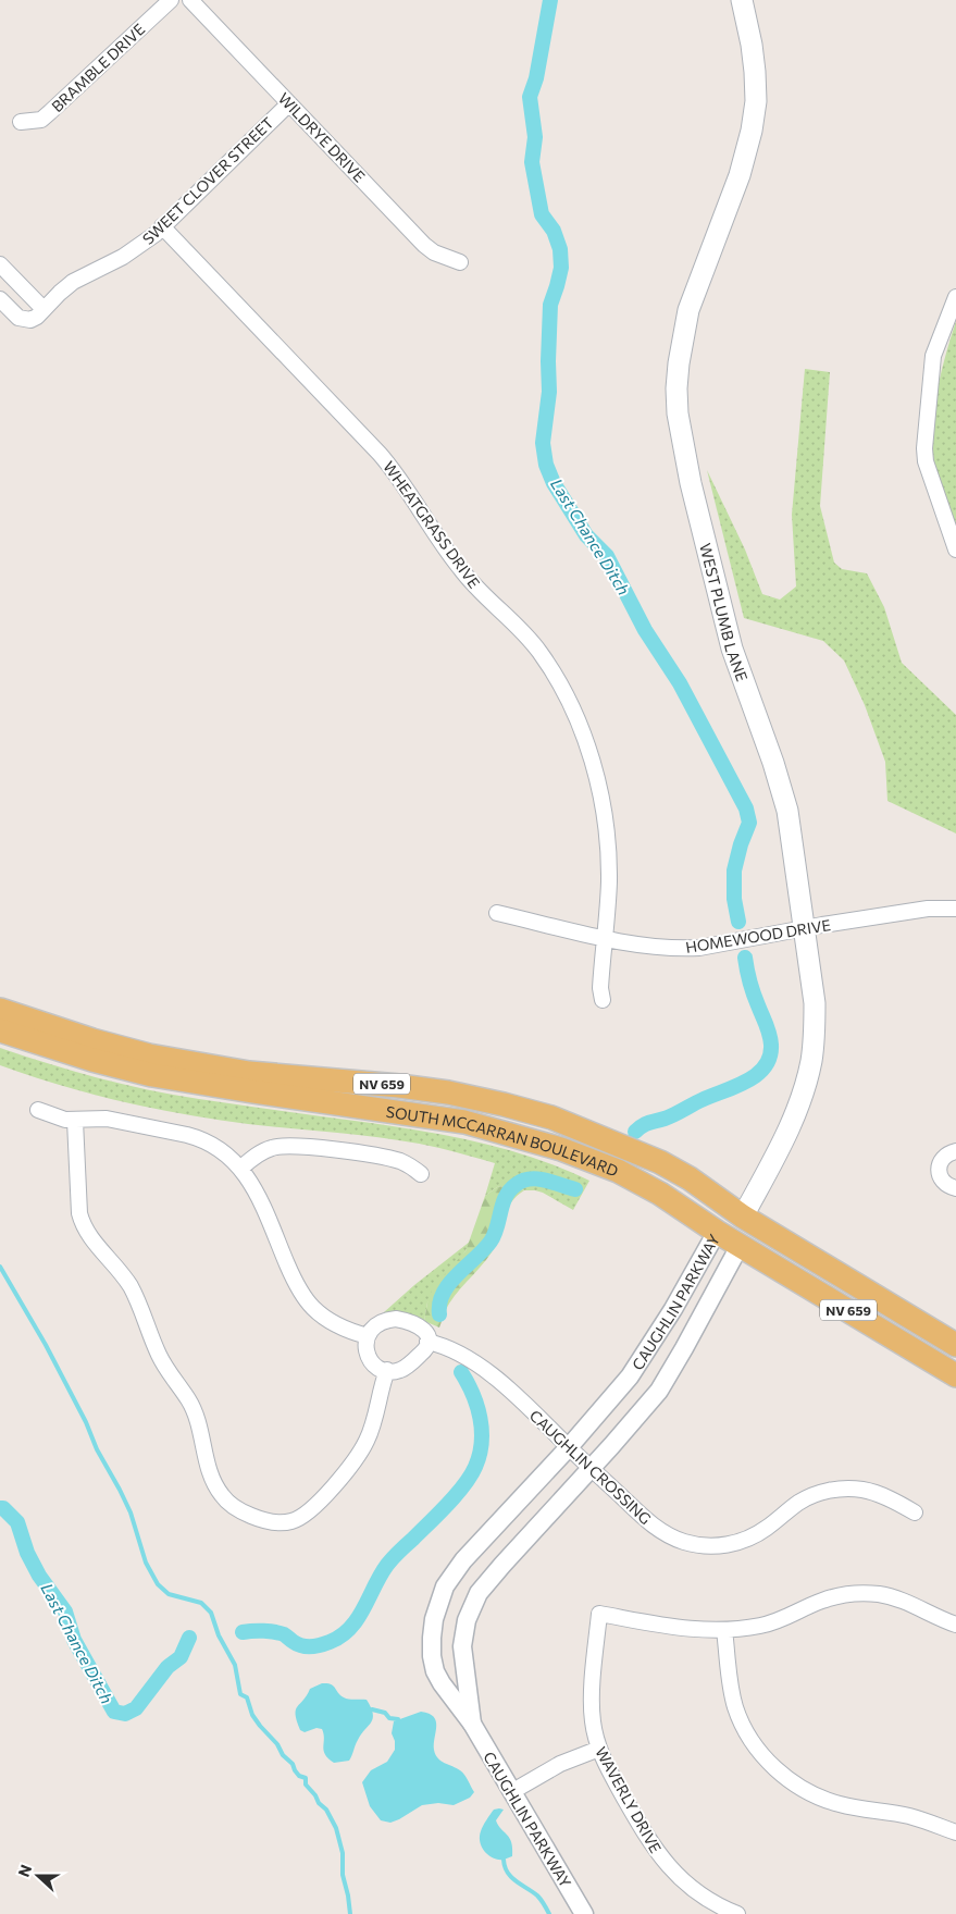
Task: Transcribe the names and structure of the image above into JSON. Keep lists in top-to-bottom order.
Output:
{
  "streets": {
    "main road": [
      "WEST PLUMB LANE",
      "NV 659",
      "SOUTH MCCARRAN BOULEVARD",
      "CAUGHLIN PARKWAY"
    ],
    "street": [
      "BRAMBLE DRIVE",
      "WILDRYE DRIVE",
      "SWEET CLOVER STREET",
      "WHEATGRASS DRIVE",
      "HOMEWOOD DRIVE",
      "CAUGHLIN CROSSING",
      "WAVERLY DRIVE"
    ]
  },
  "crossings": [
    ["WILDRYE DRIVE", "SWEET CLOVER STREET"],
    ["SWEET CLOVER STREET", "WHEATGRASS DRIVE"],
    ["WHEATGRASS DRIVE", "HOMEWOOD DRIVE"],
    ["WEST PLUMB LANE", "HOMEWOOD DRIVE"],
    ["WEST PLUMB LANE", "SOUTH MCCARRAN BOULEVARD"],
    ["WEST PLUMB LANE", "CAUGHLIN PARKWAY"],
    ["SOUTH MCCARRAN BOULEVARD", "CAUGHLIN PARKWAY"],
    ["CAUGHLIN PARKWAY", "CAUGHLIN CROSSING"]
  ],
  "water": ["Last Chance Ditch"],
  "north": "left"
}
